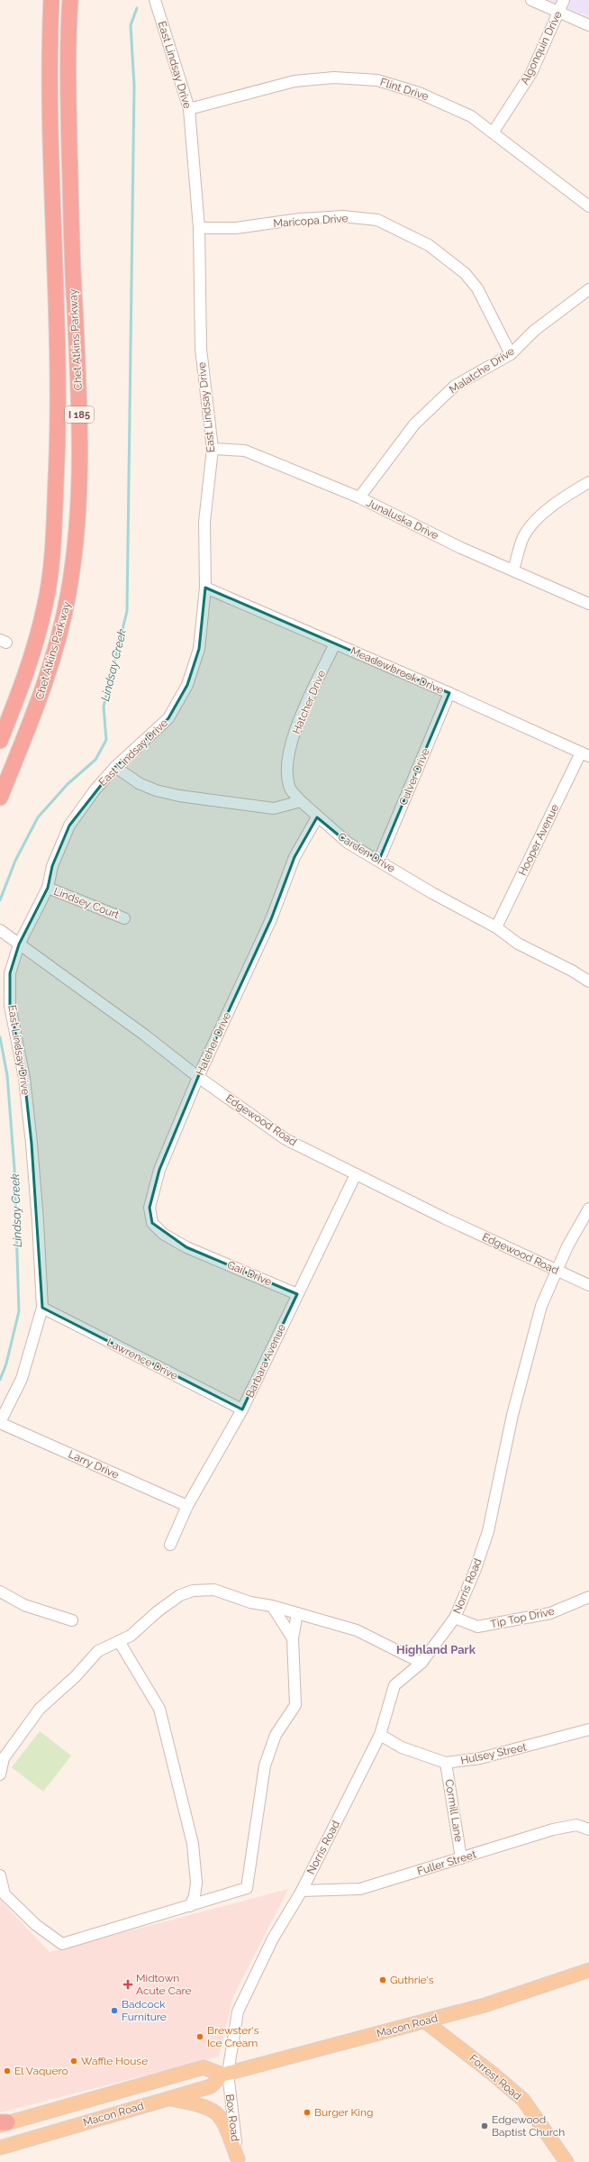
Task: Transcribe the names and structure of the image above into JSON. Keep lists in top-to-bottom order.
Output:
{
  "streets": {
    "highway": ["Chet Atkins Parkway", "I 185"],
    "main road": ["Macon Road", "Forrest Road"],
    "street": [
      "Algonquin Drive",
      "East Lindsay Drive",
      "Flint Drive",
      "Maricopa Drive",
      "Malatche Drive",
      "Junaluska Drive",
      "Meadowbrook Drive",
      "Hatcher Drive",
      "Culver Drive",
      "Hooper Avenue",
      "Carden Drive",
      "Lindsey Court",
      "Edgewood Road",
      "Gail Drive",
      "Lawrence Drive",
      "Barbara Avenue",
      "Larry Drive",
      "Norris Road",
      "Tip Top Drive",
      "Hulsey Street",
      "Cormill Lane",
      "Fuller Street",
      "Box Road"
    ]
  },
  "crossings": [
    ["Algonquin Drive", "Flint Drive"],
    ["East Lindsay Drive", "Flint Drive"],
    ["East Lindsay Drive", "Maricopa Drive"],
    ["East Lindsay Drive", "Junaluska Drive"],
    ["East Lindsay Drive", "Meadowbrook Drive"],
    ["East Lindsay Drive", "Lindsey Court"],
    ["East Lindsay Drive", "Edgewood Road"],
    ["East Lindsay Drive", "Lawrence Drive"],
    ["East Lindsay Drive", "Larry Drive"],
    ["Maricopa Drive", "Malatche Drive"],
    ["Malatche Drive", "Junaluska Drive"],
    ["Meadowbrook Drive", "Hatcher Drive"],
    ["Meadowbrook Drive", "Culver Drive"],
    ["Meadowbrook Drive", "Hooper Avenue"],
    ["Hatcher Drive", "Carden Drive"],
    ["Hatcher Drive", "Edgewood Road"],
    ["Hatcher Drive", "Gail Drive"],
    ["Culver Drive", "Carden Drive"],
    ["Hooper Avenue", "Carden Drive"],
    ["Edgewood Road", "Barbara Avenue"],
    ["Edgewood Road", "Norris Road"],
    ["Gail Drive", "Barbara Avenue"],
    ["Lawrence Drive", "Barbara Avenue"],
    ["Barbara Avenue", "Larry Drive"],
    ["Norris Road", "Tip Top Drive"],
    ["Norris Road", "Hulsey Street"],
    ["Norris Road", "Fuller Street"],
    ["Norris Road", "Macon Road"],
    ["Norris Road", "Box Road"],
    ["Hulsey Street", "Cormill Lane"],
    ["Cormill Lane", "Fuller Street"],
    ["Macon Road", "Forrest Road"],
    ["Macon Road", "Box Road"]
  ],
  "districts": ["Highland Park"],
  "water": ["Lindsay Creek"],
  "places": {
    "other": [
      "Guthrie's",
      "Badcock Furniture",
      "Brewster's Ice Cream",
      "Waffle House",
      "El Vaquero",
      "Burger King",
      "Edgewood Baptist Church"
    ],
    "health": ["Midtown Acute Care"]
  }
}
